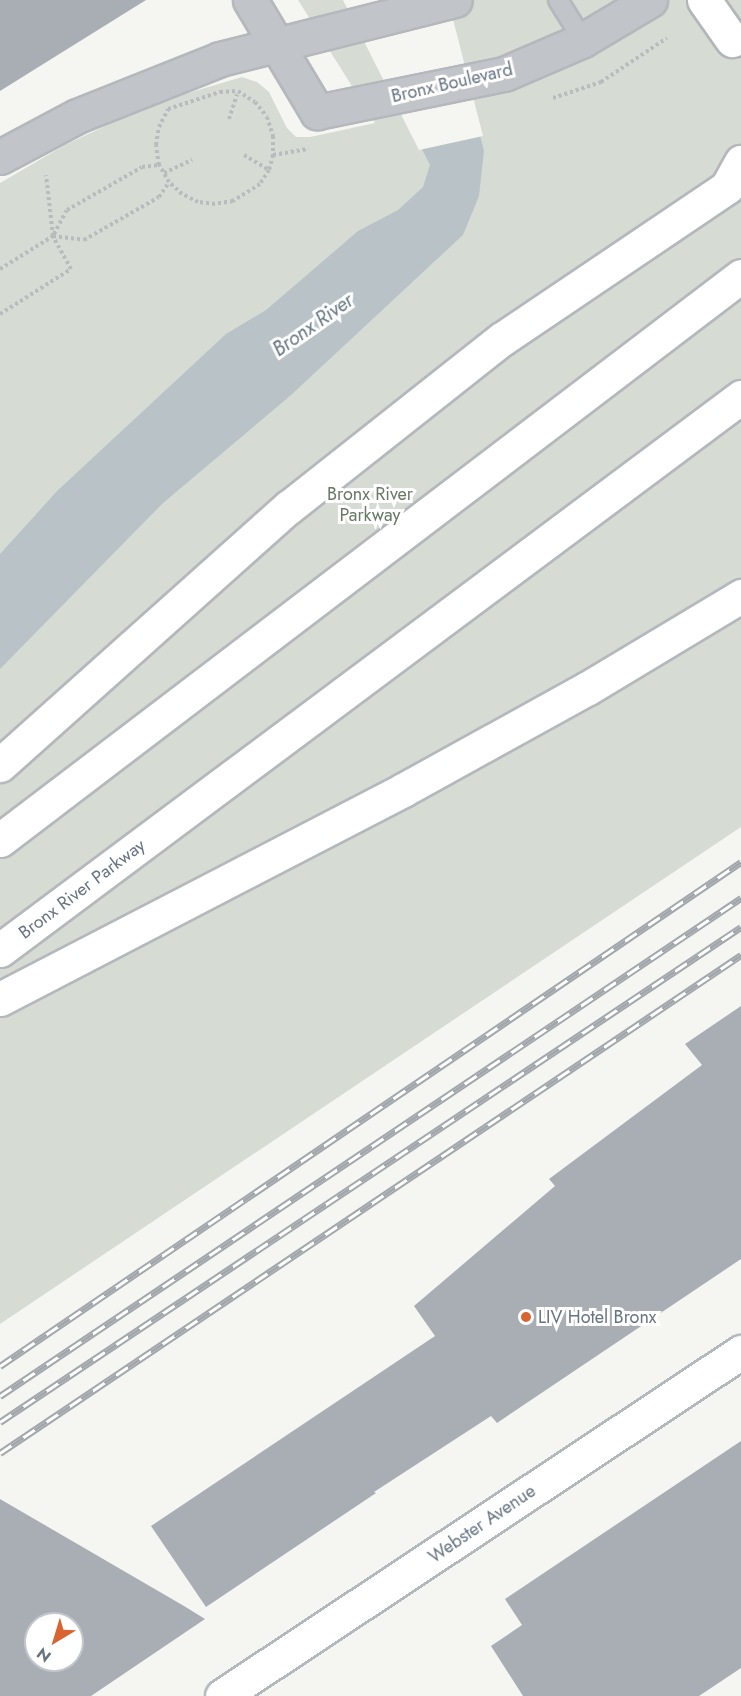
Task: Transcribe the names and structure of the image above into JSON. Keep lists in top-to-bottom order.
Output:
{
  "streets": {
    "main road": ["Bronx River Parkway", "Webster Avenue"],
    "street": ["Bronx Boulevard"]
  },
  "water": ["Bronx River"],
  "parks": ["Bronx River Parkway"],
  "places": ["LIV Hotel Bronx"],
  "north": "bottom left"
}
